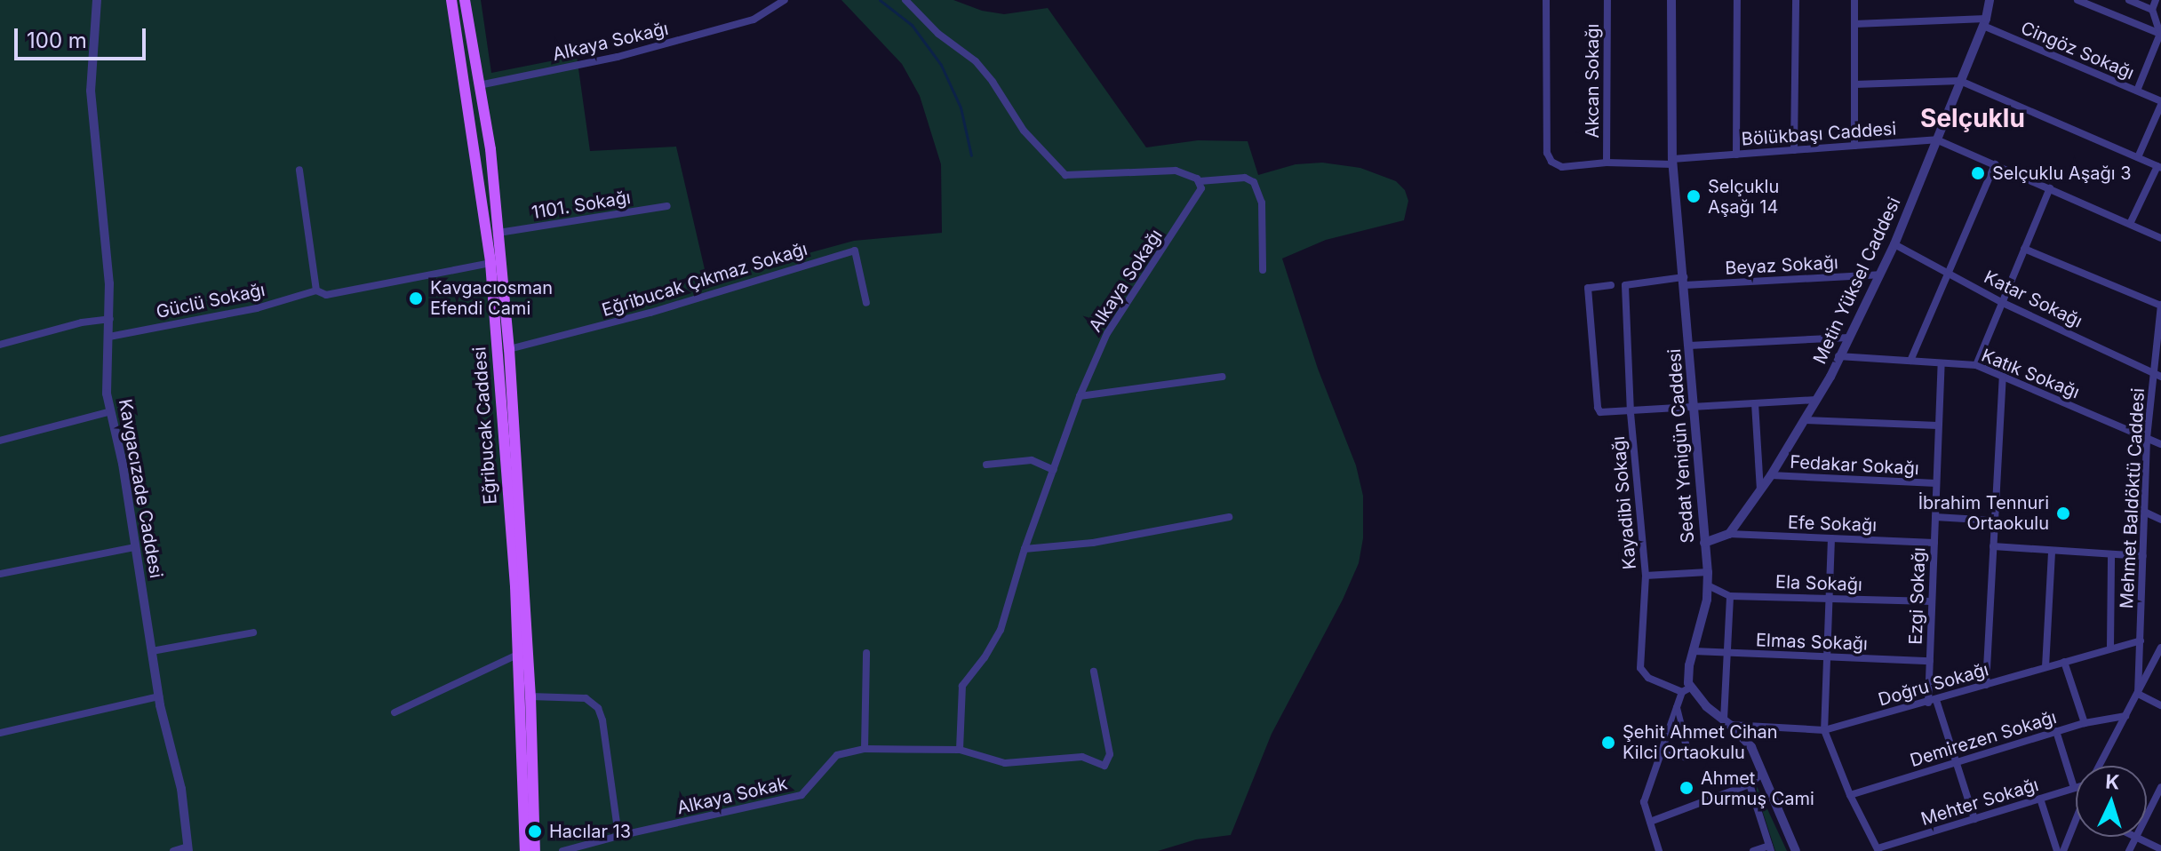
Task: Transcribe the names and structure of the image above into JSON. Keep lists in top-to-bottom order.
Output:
{
  "streets": {
    "main road": ["Eğribucak Caddesi"],
    "street": [
      "Alkaya Sokağı",
      "Cingöz Sokağı",
      "Akcan Sokağı",
      "Bölükbaşı Caddesi",
      "1101. Sokağı",
      "Beyaz Sokağı",
      "Eğribucak Çıkmaz Sokağı",
      "Metin Yüksel Caddesi",
      "Katar Sokağı",
      "Güclü Sokağı",
      "Katık Sokağı",
      "Sedat Yenigün Caddesi",
      "Fedakar Sokağı",
      "Kavgacızade Caddesi",
      "Mehmet Baldöktü Caddesi",
      "Kayadibi Sokağı",
      "Efe Sokağı",
      "Ela Sokağı",
      "Ezgi Sokağı",
      "Elmas Sokağı",
      "Doğru Sokağı",
      "Demirezen Sokağı",
      "Alkaya Sokak",
      "Mehter Sokağı"
    ]
  },
  "crossings": [
    ["Alkaya Sokağı", "Eğribucak Caddesi"],
    ["Alkaya Sokağı", "Alkaya Sokak"],
    ["Cingöz Sokağı", "Metin Yüksel Caddesi"],
    ["Akcan Sokağı", "Bölükbaşı Caddesi"],
    ["Bölükbaşı Caddesi", "Metin Yüksel Caddesi"],
    ["Bölükbaşı Caddesi", "Sedat Yenigün Caddesi"],
    ["1101. Sokağı", "Eğribucak Caddesi"],
    ["Beyaz Sokağı", "Metin Yüksel Caddesi"],
    ["Beyaz Sokağı", "Sedat Yenigün Caddesi"],
    ["Beyaz Sokağı", "Kayadibi Sokağı"],
    ["Eğribucak Çıkmaz Sokağı", "Eğribucak Caddesi"],
    ["Metin Yüksel Caddesi", "Katar Sokağı"],
    ["Metin Yüksel Caddesi", "Katık Sokağı"],
    ["Metin Yüksel Caddesi", "Fedakar Sokağı"],
    ["Metin Yüksel Caddesi", "Efe Sokağı"],
    ["Katar Sokağı", "Mehmet Baldöktü Caddesi"],
    ["Güclü Sokağı", "Eğribucak Caddesi"],
    ["Güclü Sokağı", "Kavgacızade Caddesi"],
    ["Katık Sokağı", "Mehmet Baldöktü Caddesi"],
    ["Katık Sokağı", "Ezgi Sokağı"],
    ["Sedat Yenigün Caddesi", "Kayadibi Sokağı"],
    ["Sedat Yenigün Caddesi", "Ela Sokağı"],
    ["Sedat Yenigün Caddesi", "Elmas Sokağı"],
    ["Fedakar Sokağı", "Ezgi Sokağı"],
    ["Mehmet Baldöktü Caddesi", "Doğru Sokağı"],
    ["Efe Sokağı", "Ezgi Sokağı"],
    ["Ela Sokağı", "Ezgi Sokağı"],
    ["Ezgi Sokağı", "Elmas Sokağı"],
    ["Ezgi Sokağı", "Doğru Sokağı"],
    ["Ezgi Sokağı", "Demirezen Sokağı"],
    ["Ezgi Sokağı", "Mehter Sokağı"]
  ],
  "districts": ["Selçuklu"],
  "places": [
    "Selçuklu Aşağı 3",
    "Selçuklu Aşağı 14",
    "Kavgacıosman Efendi Cami",
    "İbrahim Tennuri Ortaokulu",
    "Şehit Ahmet Cihan Kilci Ortaokulu",
    "Ahmet Durmuş Cami",
    "Hacılar 13"
  ],
  "scale_bar": "100 m",
  "north": "top"
}
